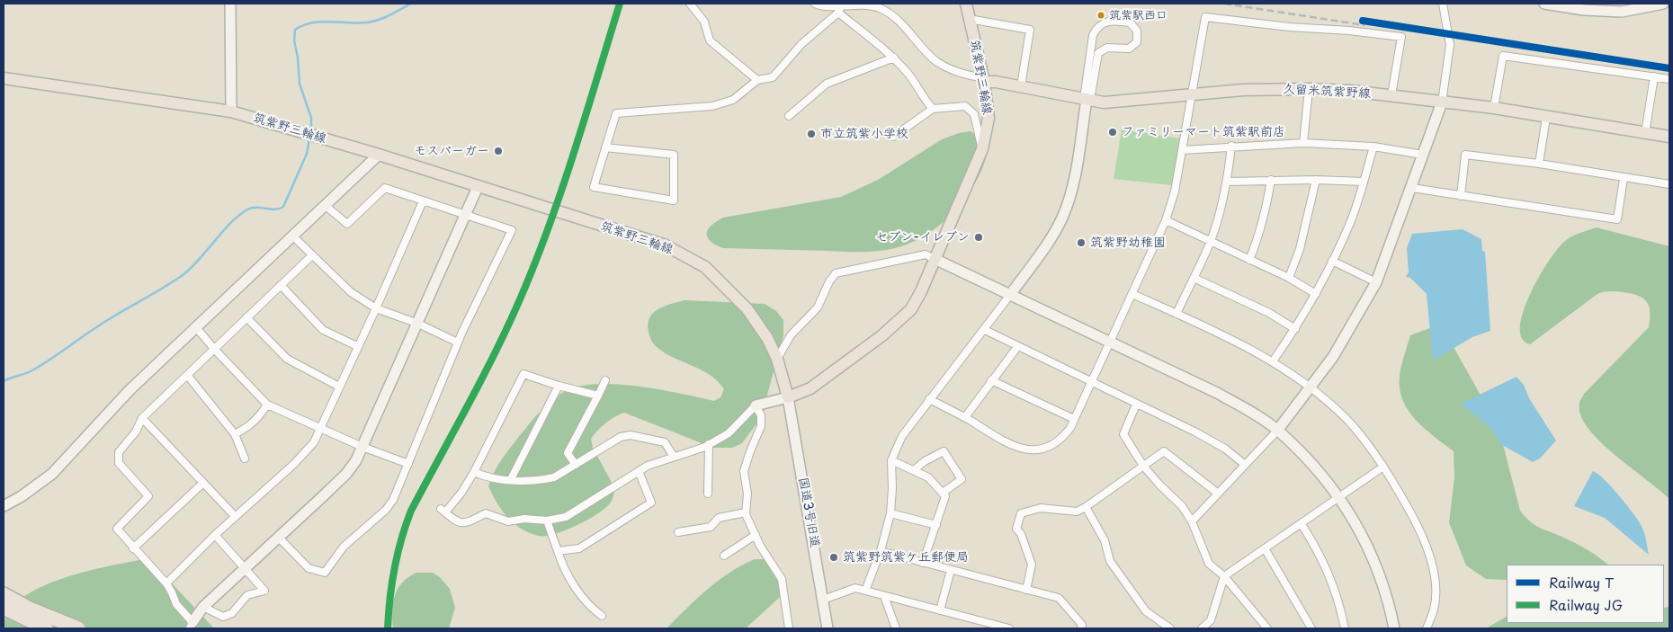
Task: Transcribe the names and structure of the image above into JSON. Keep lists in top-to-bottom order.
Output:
{
  "streets": {
    "main road": ["筑紫野三輪線", "久留米筑紫野線"],
    "street": ["国道3号旧道"]
  },
  "crossings": [
    ["筑紫野三輪線", "久留米筑紫野線"],
    ["筑紫野三輪線", "国道3号旧道"]
  ],
  "places": [
    "筑紫駅西口",
    "ファミリーマート筑紫駅前店",
    "市立筑紫小学校",
    "モスバーガー",
    "セブン-イレブン",
    "筑紫野幼稚園",
    "筑紫野筑紫ケ丘郵便局"
  ],
  "lines": ["rail line JG", "rail line T"],
  "legend": ["Railway T", "Railway JG"]
}
